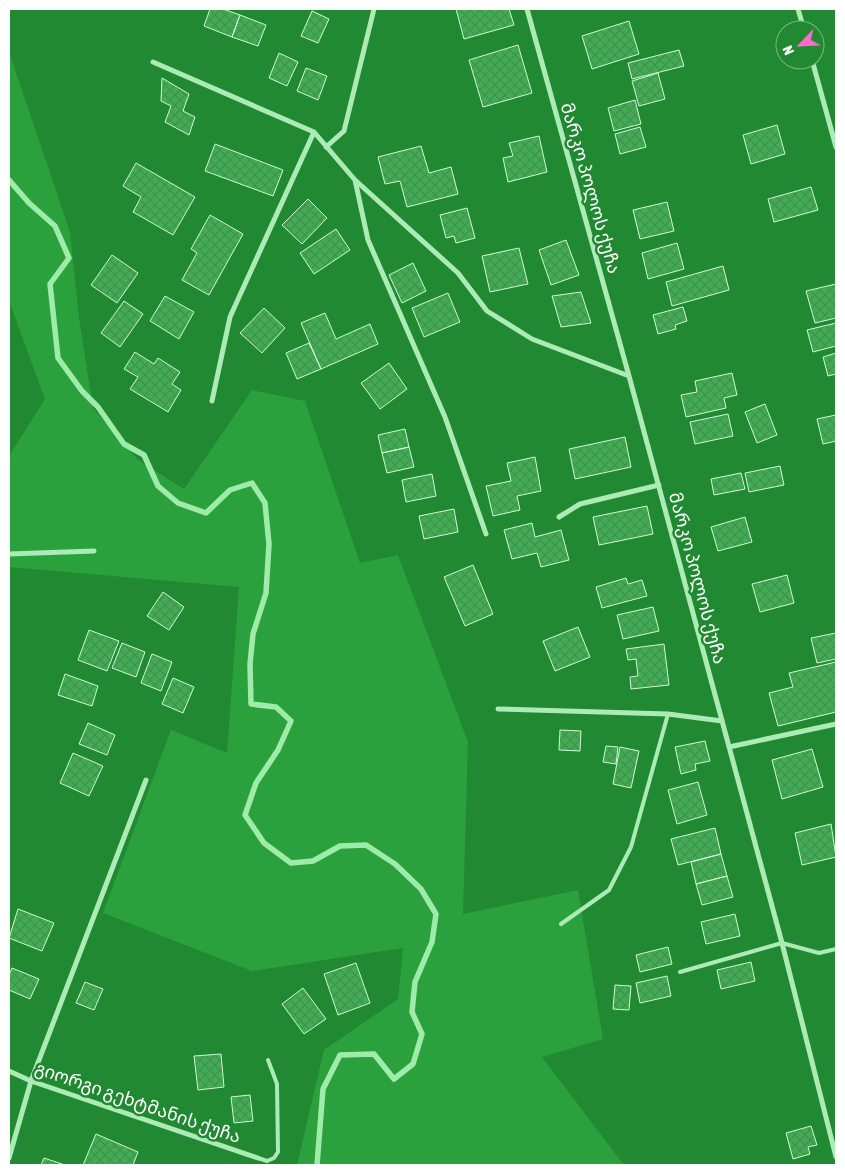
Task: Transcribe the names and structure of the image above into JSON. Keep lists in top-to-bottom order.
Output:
{
  "streets": {
    "street": ["მარკო პოლოს ქუჩა", "გიორგი გეხტმანის ქუჩა"]
  },
  "north": "bottom left"
}
